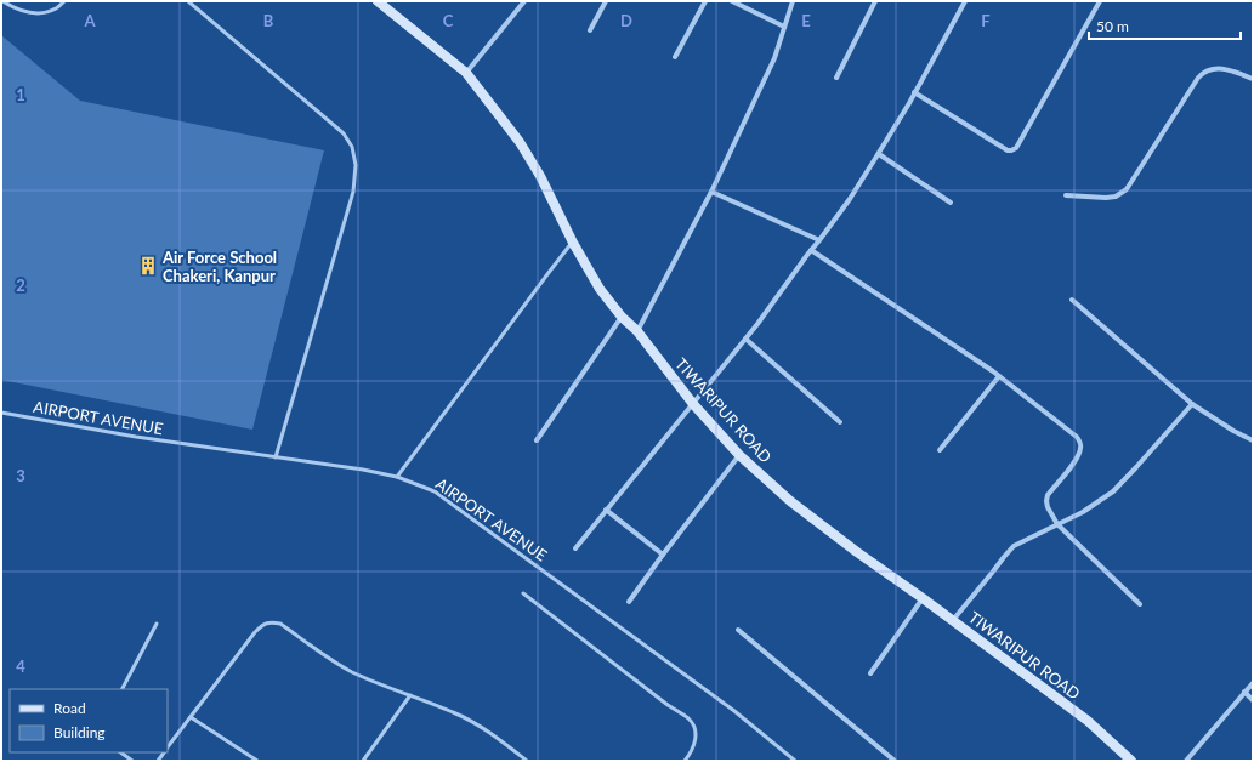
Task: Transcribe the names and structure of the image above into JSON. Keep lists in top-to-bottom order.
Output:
{
  "streets": {
    "street": ["TIWARIPUR ROAD"],
    "lane": ["AIRPORT AVENUE"]
  },
  "places": {
    "building": ["Air Force School Chakeri, Kanpur"]
  },
  "legend": ["Road", "Building"],
  "scale_bar": "50 m",
  "grid": {
    "columns": [
      "A",
      "B",
      "C",
      "D",
      "E",
      "F"
    ],
    "rows": [
      "1",
      "2",
      "3",
      "4"
    ]
  }
}
